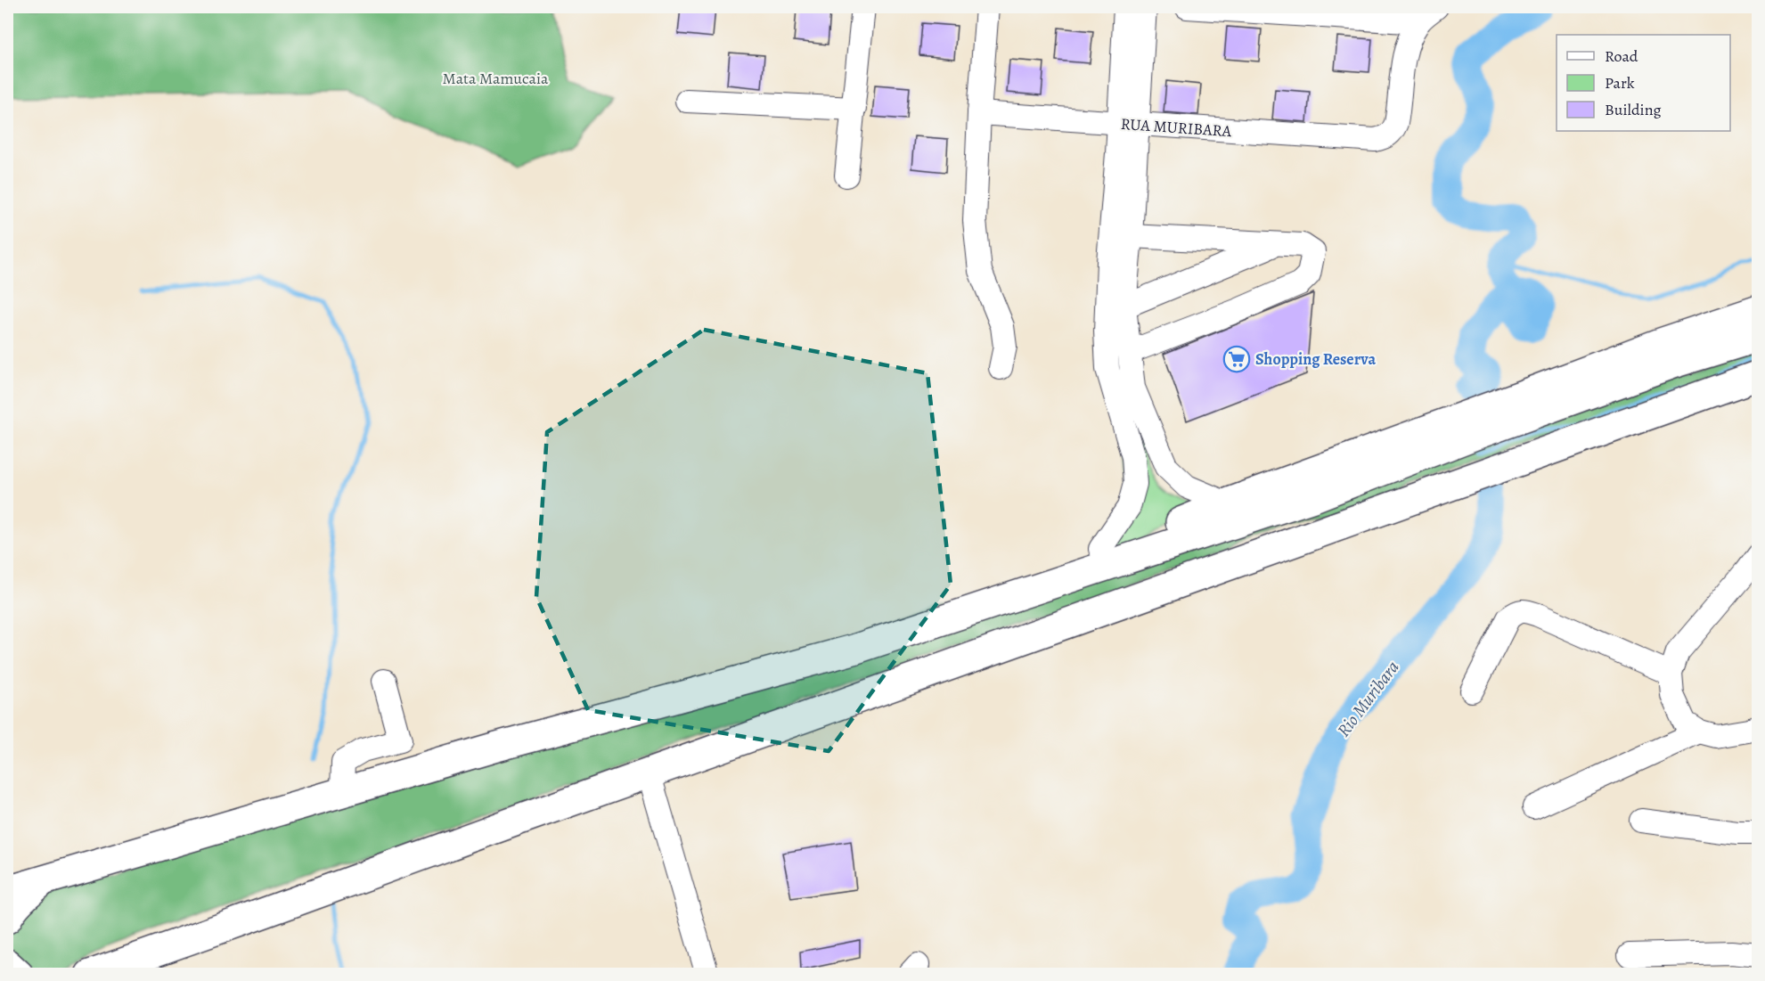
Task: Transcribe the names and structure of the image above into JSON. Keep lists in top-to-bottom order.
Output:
{
  "streets": {
    "street": ["RUA MURIBARA"]
  },
  "water": ["Rio Muribara"],
  "parks": ["Mata Mamucaia"],
  "places": {
    "supermarket": ["Shopping Reserva"]
  },
  "legend": ["Road", "Park", "Building"]
}
